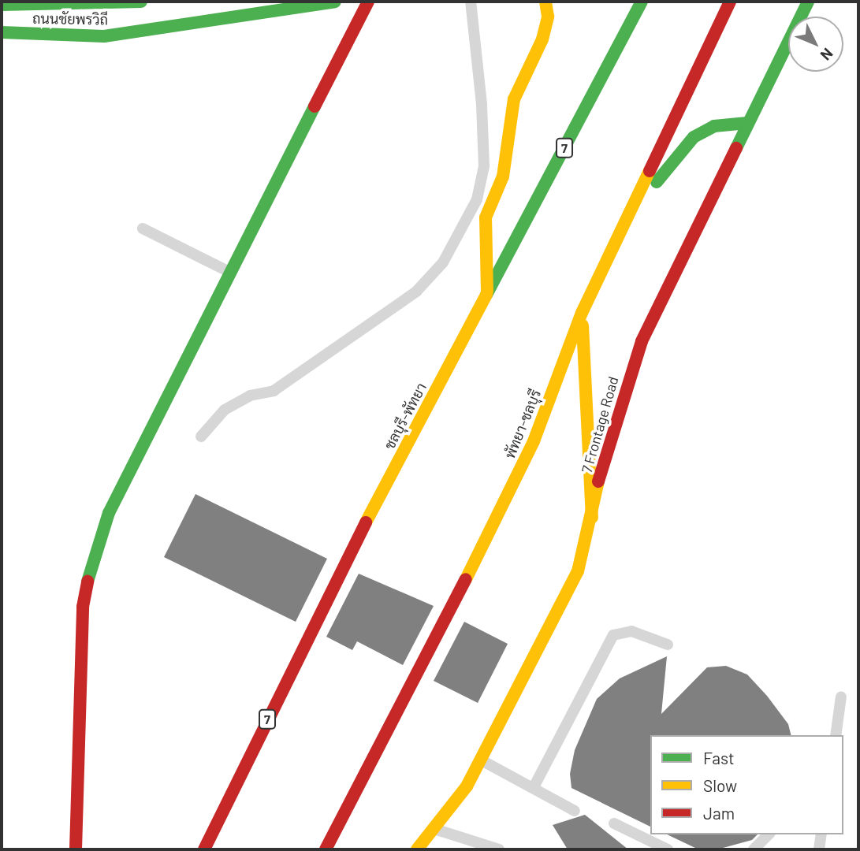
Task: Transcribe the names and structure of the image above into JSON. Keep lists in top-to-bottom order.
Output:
{
  "streets": {
    "main road": [
      "ถนนชัยพรวิถี",
      "7",
      "ชลบุรี-พัทยา",
      "พัทยา-ชลบุรี",
      "7 Frontage Road"
    ]
  },
  "legend": ["Fast", "Slow", "Jam"],
  "north": "bottom right"
}
